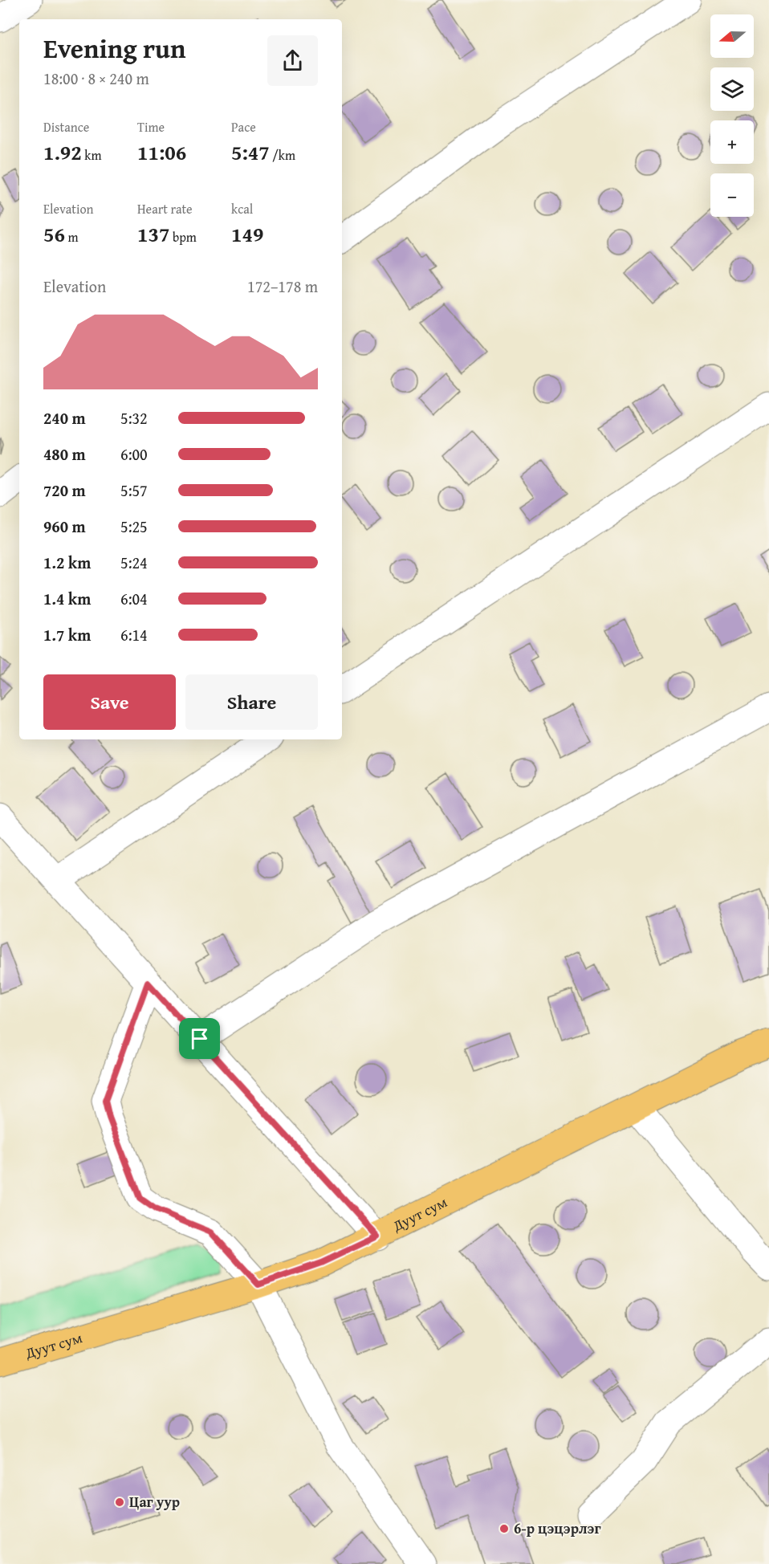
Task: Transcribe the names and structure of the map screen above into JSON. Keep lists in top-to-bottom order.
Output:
{
  "streets": {
    "main road": ["Дуут сум"]
  },
  "places": ["Цаг уур", "6-р цэцэрлэг"],
  "north": "left",
  "page": {
    "map_buttons": ["+", "−"],
    "heading": ["Evening run", "18:00 · 8 × 240 m"],
    "stats": [
      ["Distance", "1.92 km"],
      ["Time", "11:06"],
      ["Pace", "5:47 /km"],
      ["Elevation", "56 m"],
      ["Heart rate", "137 bpm"],
      ["kcal", "149"]
    ],
    "chart": ["Elevation", "172–178 m"],
    "list": [
      {
        "name": "240 m",
        "note": "5:32"
      },
      {
        "name": "480 m",
        "note": "6:00"
      },
      {
        "name": "720 m",
        "note": "5:57"
      },
      {
        "name": "960 m",
        "note": "5:25"
      },
      {
        "name": "1.2 km",
        "note": "5:24"
      },
      {
        "name": "1.4 km",
        "note": "6:04"
      },
      {
        "name": "1.7 km",
        "note": "6:14"
      }
    ],
    "buttons": ["Save", "Share"]
  }
}
